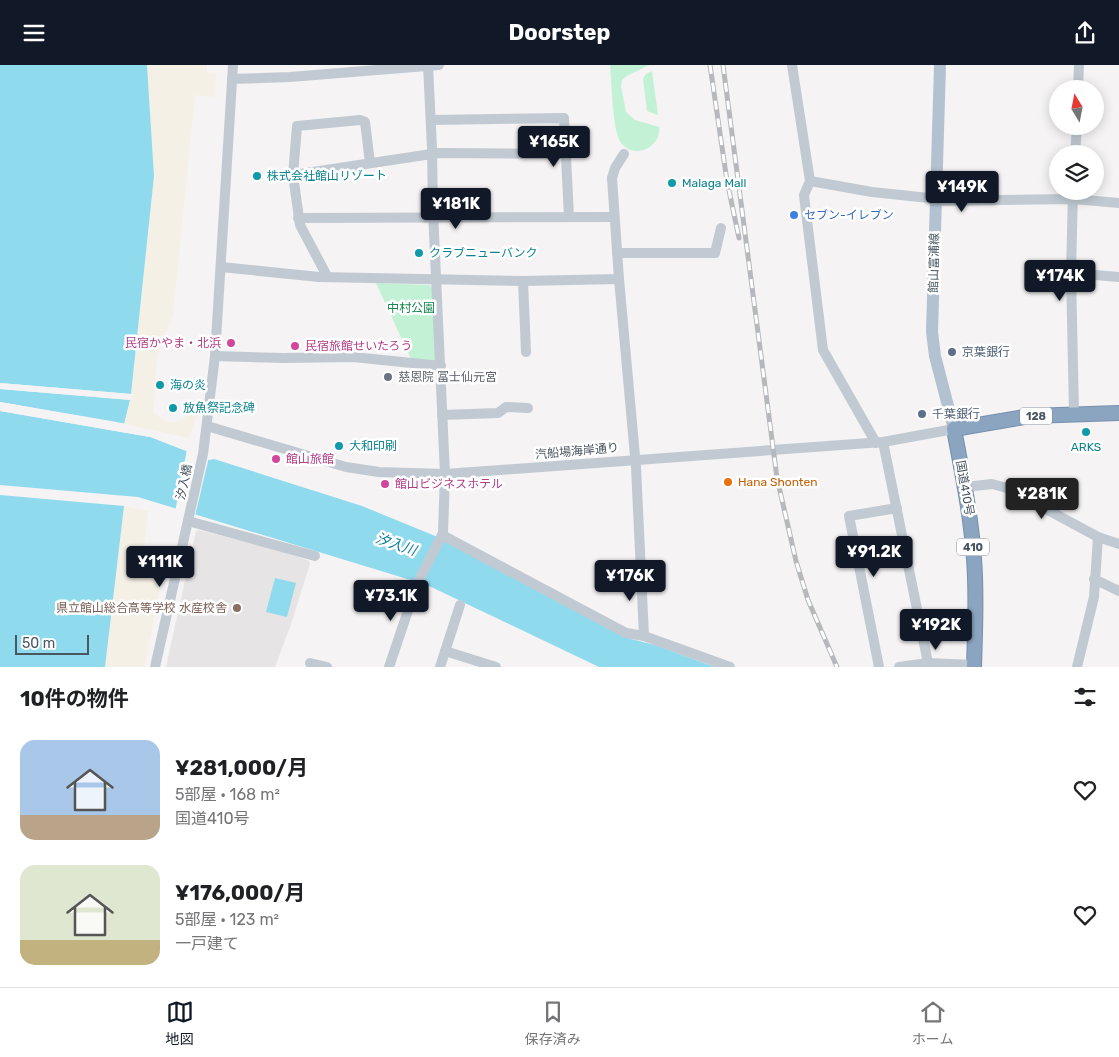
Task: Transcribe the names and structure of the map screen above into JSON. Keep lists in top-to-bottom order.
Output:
{
  "streets": {
    "highway": ["128", "国道410号", "410"],
    "main road": ["館山富浦線"],
    "street": ["汽船場海岸通り", "汐入橋"]
  },
  "crossings": [
    ["館山富浦線", "128"],
    ["館山富浦線", "汽船場海岸通り"],
    ["館山富浦線", "国道410号"],
    ["128", "汽船場海岸通り"],
    ["128", "国道410号"],
    ["汽船場海岸通り", "汐入橋"],
    ["汽船場海岸通り", "国道410号"]
  ],
  "water": ["汐入川"],
  "parks": ["中村公園"],
  "places": [
    "株式会社館山リゾート",
    "Malaga Mall",
    "セブン-イレブン",
    "クラブニューバンク",
    "民宿かやま・北浜",
    "民宿旅館せいたろう",
    "京葉銀行",
    "慈恩院 冨士仙元宮",
    "海の炎",
    "放魚祭記念碑",
    "千葉銀行",
    "ARKS",
    "大和印刷",
    "館山旅館",
    "Hana Shonten",
    "館山ビジネスホテル",
    "県立館山総合高等学校 水産校舎"
  ],
  "scale_bar": "50 m",
  "north": "top",
  "page": {
    "header": "Doorstep",
    "price": [
      "¥165K",
      "¥149K",
      "¥181K",
      "¥174K",
      "¥281K",
      "¥91.2K",
      "¥111K",
      "¥176K",
      "¥73.1K",
      "¥192K"
    ],
    "scale": "50 m",
    "heading": "10件の物件",
    "list": [
      {
        "name": "¥281,000/月",
        "note": "5部屋 · 168 m² · 国道410号"
      },
      {
        "name": "¥176,000/月",
        "note": "5部屋 · 123 m² · 一戸建て"
      }
    ],
    "tabs": ["地図", "保存済み", "ホーム"]
  }
}
